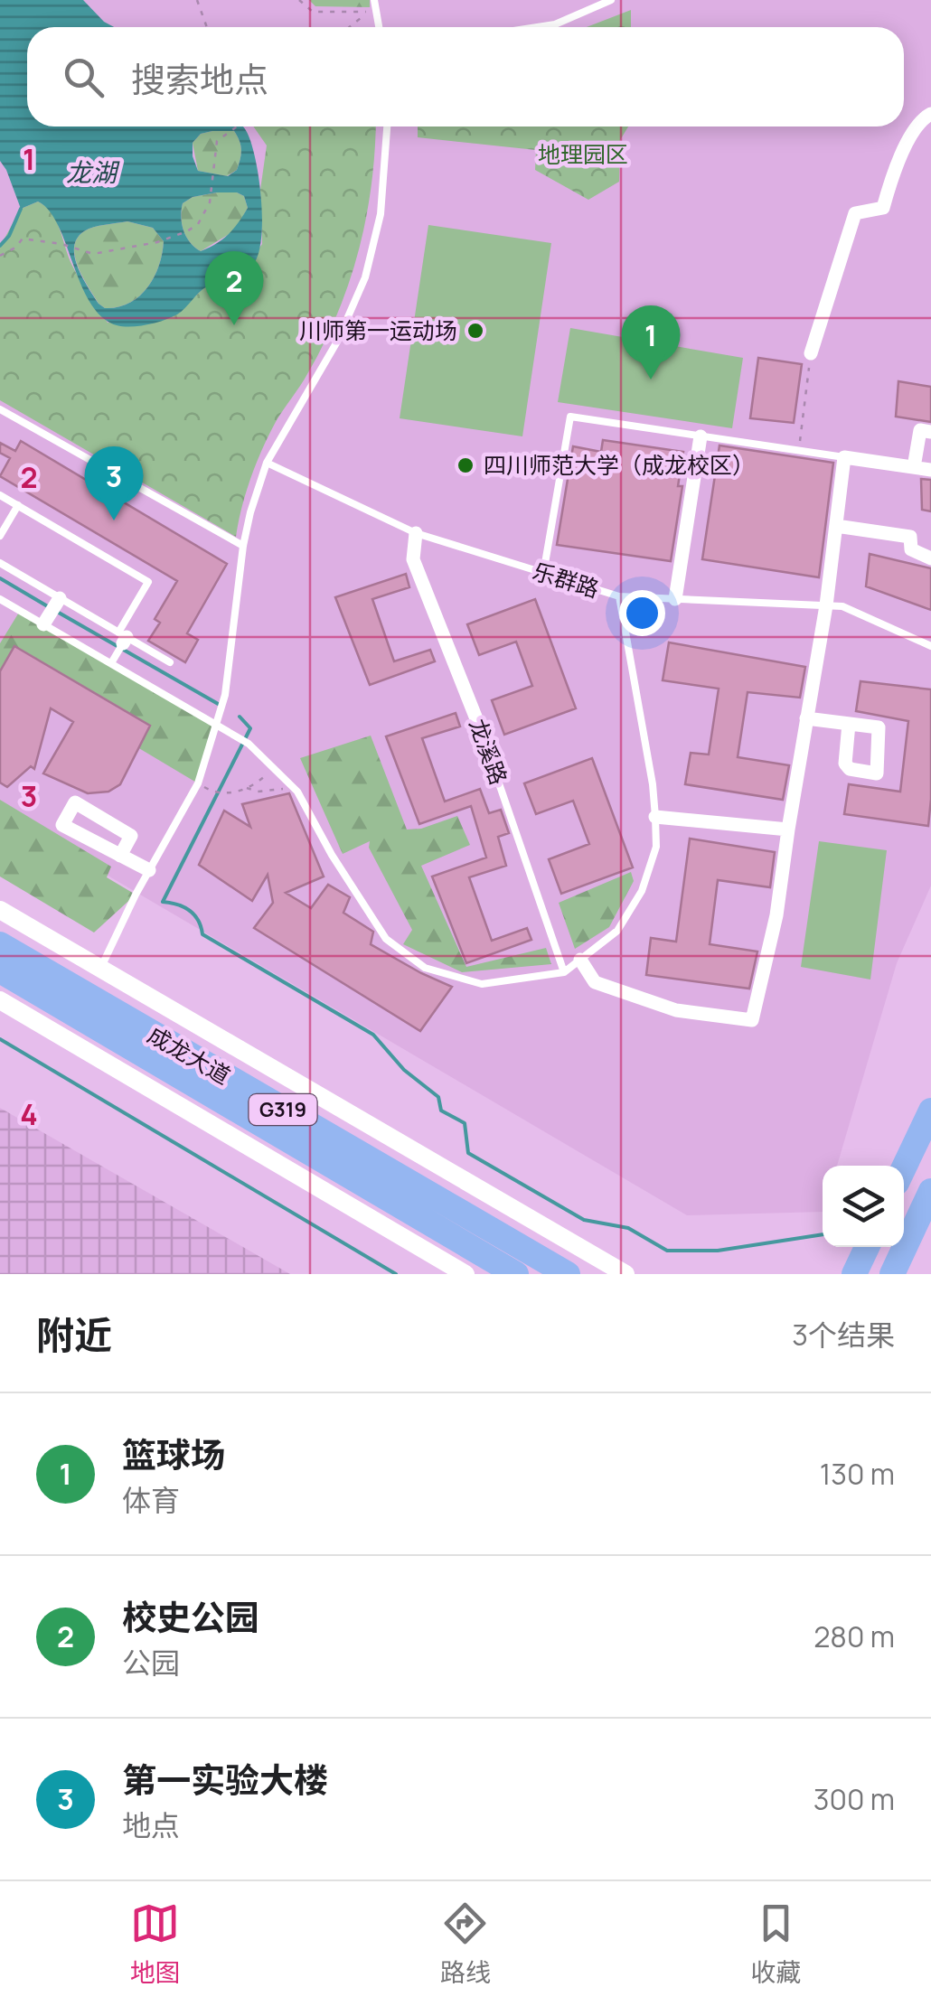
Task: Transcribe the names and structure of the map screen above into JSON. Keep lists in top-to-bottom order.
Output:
{
  "streets": {
    "highway": ["成龙大道", "G319"],
    "street": ["龙溪路"],
    "lane": ["乐群路"]
  },
  "crossings": [
    ["乐群路", "龙溪路"]
  ],
  "water": ["龙湖"],
  "parks": ["地理园区"],
  "places": ["川师第一运动场", "四川师范大学（成龙校区）"],
  "page": {
    "search": "搜索地点",
    "pins": ["2", "1", "3"],
    "heading": ["附近", "3个结果"],
    "list": [
      {
        "mark": "1",
        "name": "篮球场",
        "note": "体育",
        "value": "130 m"
      },
      {
        "mark": "2",
        "name": "校史公园",
        "note": "公园",
        "value": "280 m"
      },
      {
        "mark": "3",
        "name": "第一实验大楼",
        "note": "地点",
        "value": "300 m"
      }
    ],
    "nav": ["地图", "路线", "收藏"]
  },
  "grid": {
    "rows": [
      "1",
      "2",
      "3",
      "4"
    ]
  }
}
